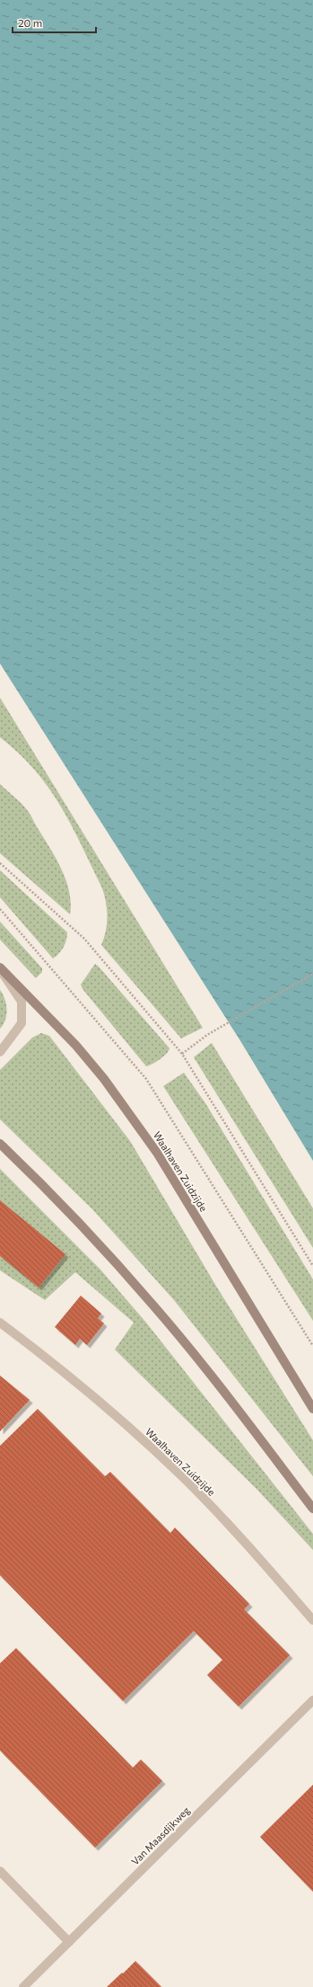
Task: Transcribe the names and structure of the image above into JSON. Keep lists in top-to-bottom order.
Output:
{
  "streets": {
    "main road": ["Waalhaven Zuidzijde"],
    "street": ["Van Maasdijkweg"]
  },
  "scale_bar": "20 m"
}
